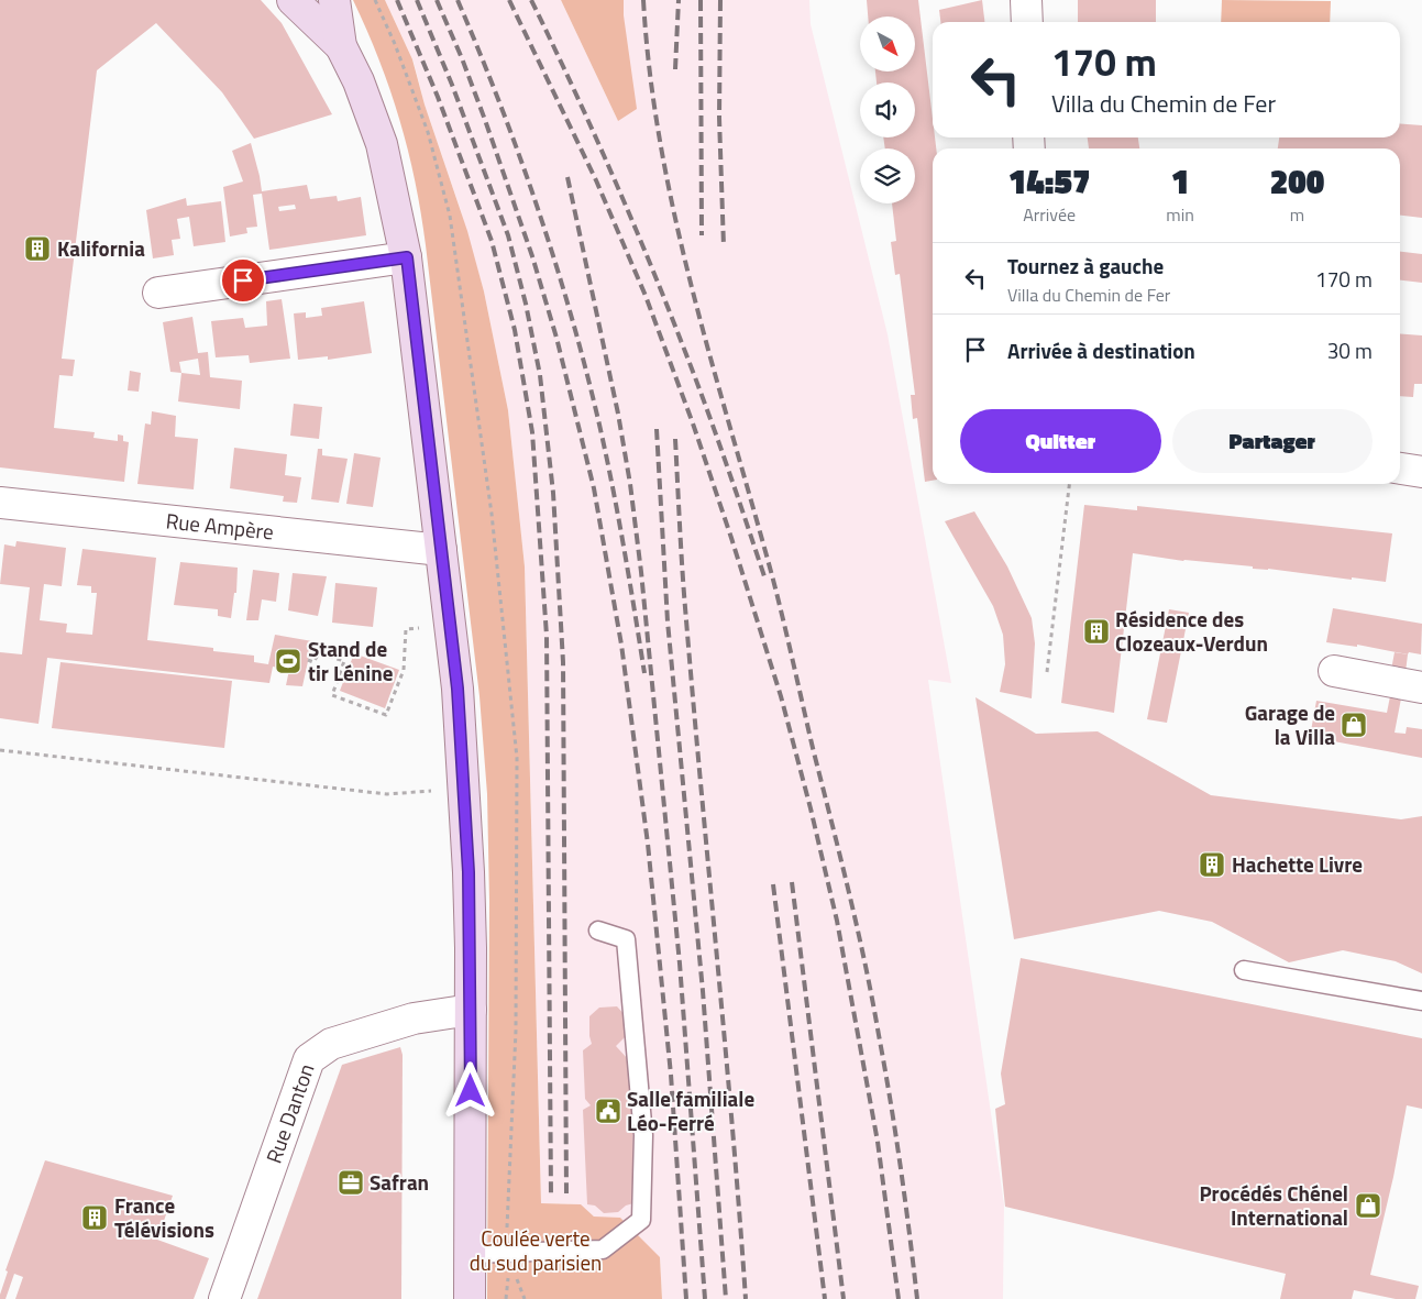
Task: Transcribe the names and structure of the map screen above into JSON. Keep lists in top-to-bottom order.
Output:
{
  "streets": {
    "street": ["Rue Ampère", "Rue Danton"]
  },
  "parks": ["Coulée verte du sud parisien"],
  "places": {
    "building": [
      "Kalifornia",
      "Résidence des Clozeaux-Verdun",
      "Hachette Livre",
      "France Télévisions"
    ],
    "sports": ["Stand de tir Lénine"],
    "shop": ["Garage de la Villa", "Procédés Chénel International"],
    "public building": ["Salle familiale Léo-Ferré"],
    "office": ["Safran"]
  },
  "north": "bottom right",
  "page": {
    "turn": ["170 m", "Villa du Chemin de Fer"],
    "eta": [
      "14:57",
      "Arrivée",
      "1",
      "min",
      "200",
      "m"
    ],
    "list": [
      {
        "name": "Tournez à gauche",
        "note": "Villa du Chemin de Fer",
        "value": "170 m"
      },
      {
        "name": "Arrivée à destination",
        "value": "30 m"
      }
    ],
    "buttons": ["Quitter", "Partager"]
  }
}
